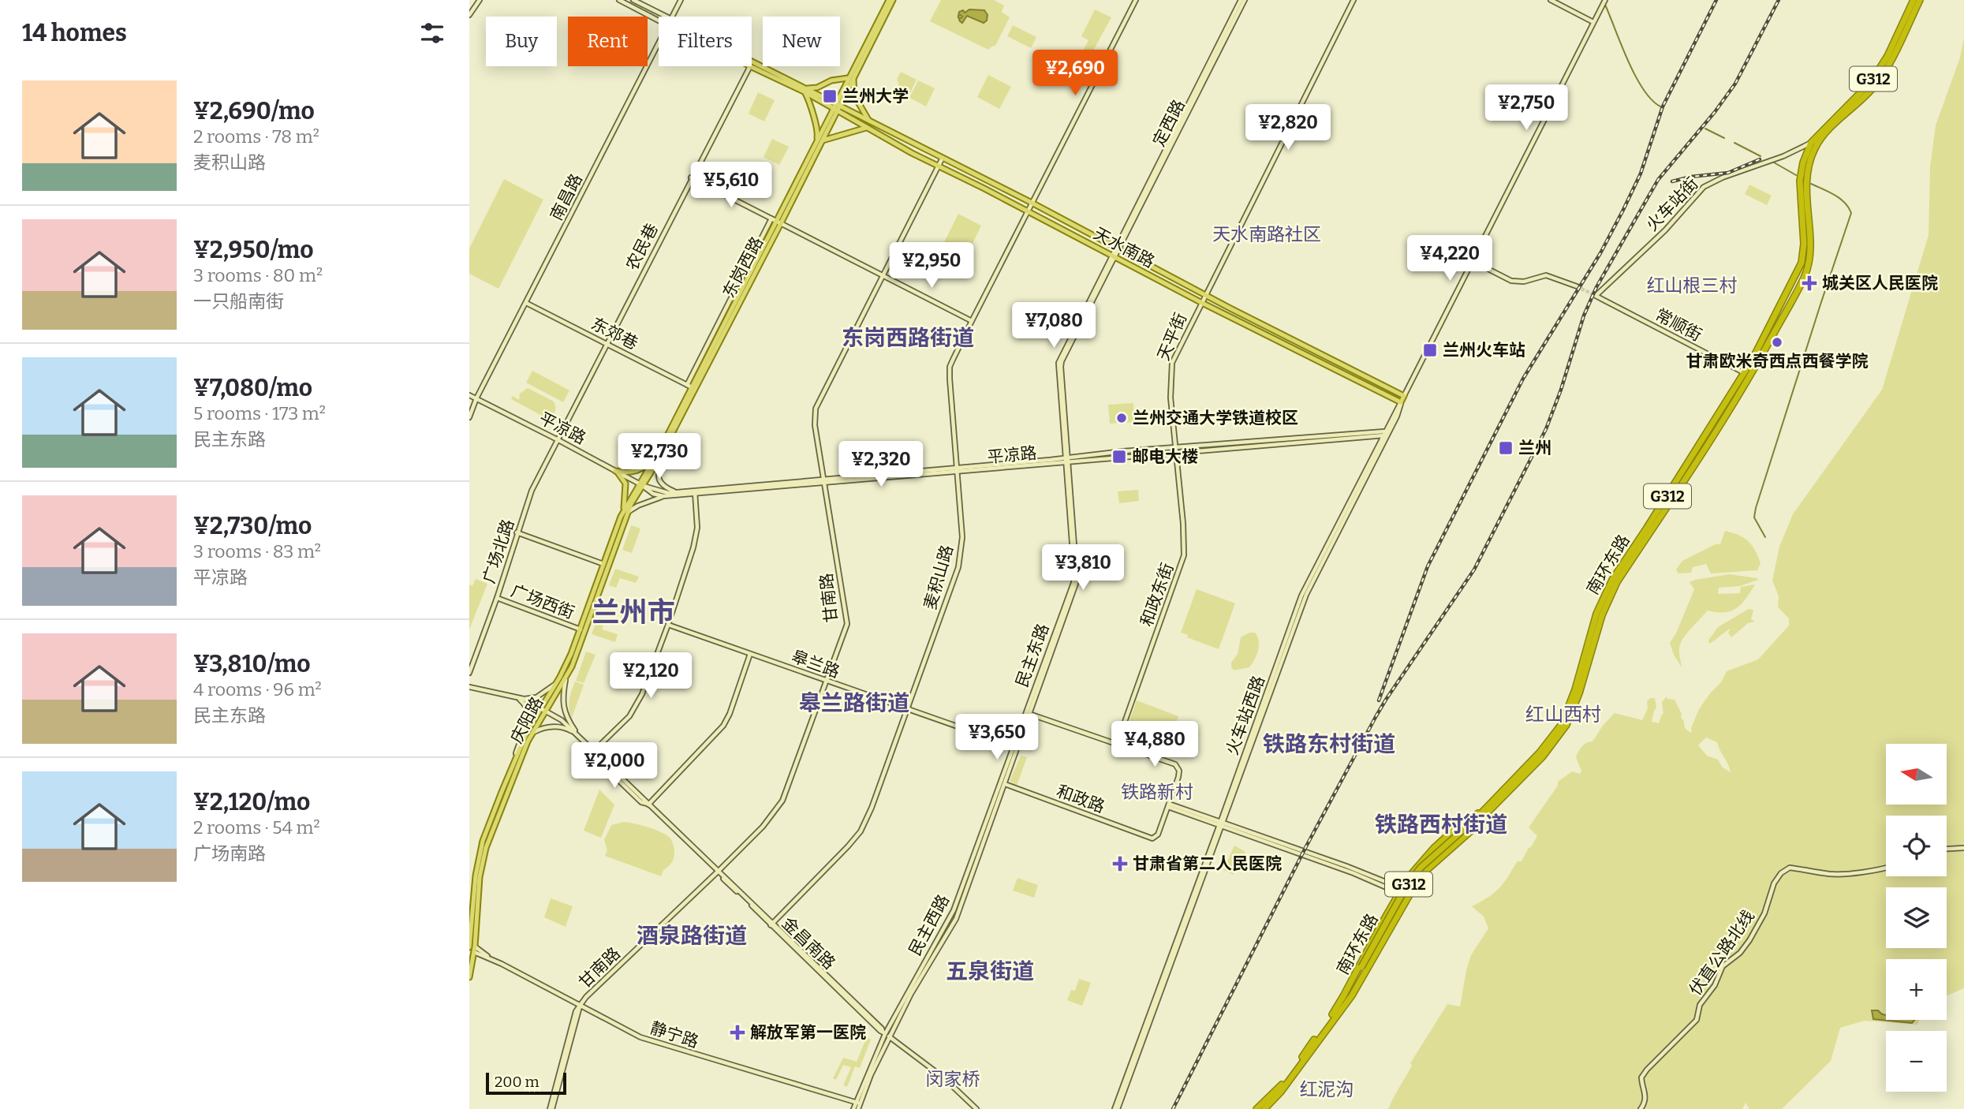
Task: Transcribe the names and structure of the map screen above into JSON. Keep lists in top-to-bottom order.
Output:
{
  "streets": {
    "highway": ["G312", "南环东路"],
    "main road": [
      "天水南路",
      "东岗西路",
      "火车站西路",
      "庆阳路",
      "静宁路"
    ],
    "street": [
      "定西路",
      "南昌路",
      "火车站街",
      "农民巷",
      "常顺街",
      "东郊巷",
      "天平街",
      "平凉路",
      "广场北路",
      "麦积山路",
      "和政东街",
      "甘南路",
      "广场西街",
      "民主东路",
      "皋兰路",
      "和政路",
      "民主西路",
      "金昌南路",
      "伏直公路北线"
    ]
  },
  "crossings": [
    ["定西路", "天水南路"],
    ["定西路", "民主东路"],
    ["南昌路", "东郊巷"],
    ["南昌路", "平凉路"],
    ["火车站街", "常顺街"],
    ["火车站街", "南环东路"],
    ["农民巷", "东郊巷"],
    ["农民巷", "平凉路"],
    ["农民巷", "广场北路"],
    ["天水南路", "东岗西路"],
    ["天水南路", "天平街"],
    ["天水南路", "麦积山路"],
    ["天水南路", "甘南路"],
    ["天水南路", "民主东路"],
    ["天水南路", "火车站西路"],
    ["东岗西路", "东郊巷"],
    ["东岗西路", "平凉路"],
    ["东岗西路", "庆阳路"],
    ["常顺街", "南环东路"],
    ["天平街", "平凉路"],
    ["天平街", "和政东街"],
    ["平凉路", "广场北路"],
    ["平凉路", "麦积山路"],
    ["平凉路", "和政东街"],
    ["平凉路", "甘南路"],
    ["平凉路", "民主东路"],
    ["平凉路", "火车站西路"],
    ["平凉路", "庆阳路"],
    ["广场北路", "广场西街"],
    ["麦积山路", "皋兰路"],
    ["麦积山路", "金昌南路"],
    ["和政东街", "和政路"],
    ["甘南路", "皋兰路"],
    ["甘南路", "金昌南路"],
    ["甘南路", "静宁路"],
    ["广场西街", "庆阳路"],
    ["民主东路", "皋兰路"],
    ["民主东路", "和政路"],
    ["民主东路", "民主西路"],
    ["皋兰路", "民主西路"],
    ["庆阳路", "金昌南路"],
    ["庆阳路", "静宁路"],
    ["和政路", "民主西路"],
    ["民主西路", "金昌南路"],
    ["民主西路", "静宁路"]
  ],
  "districts": [
    "天水南路社区",
    "红山根三村",
    "东岗西路街道",
    "兰州市",
    "皋兰路街道",
    "红山西村",
    "铁路东村街道",
    "铁路新村",
    "铁路西村街道",
    "酒泉路街道",
    "五泉街道",
    "闵家桥",
    "红泥沟"
  ],
  "places": {
    "transit": [
      "兰州大学",
      "兰州火车站",
      "兰州",
      "邮电大楼"
    ],
    "health": ["城关区人民医院", "甘肃省第二人民医院", "解放军第一医院"],
    "other": ["甘肃欧米奇西点西餐学院", "兰州交通大学铁道校区"]
  },
  "scale_bar": "200 m",
  "north": "left",
  "page": {
    "heading": "14 homes",
    "chip": [
      "Buy",
      "Rent",
      "Filters",
      "New"
    ],
    "price": [
      "¥2,690",
      "¥2,750",
      "¥2,820",
      "¥5,610",
      "¥4,220",
      "¥2,950",
      "¥7,080",
      "¥2,730",
      "¥2,320",
      "¥3,810",
      "¥2,120",
      "¥3,650",
      "¥4,880",
      "¥2,000"
    ],
    "list": [
      {
        "name": "¥2,690/mo",
        "note": "2 rooms · 78 m² · 麦积山路"
      },
      {
        "name": "¥2,950/mo",
        "note": "3 rooms · 80 m² · 一只船南街"
      },
      {
        "name": "¥7,080/mo",
        "note": "5 rooms · 173 m² · 民主东路"
      },
      {
        "name": "¥2,730/mo",
        "note": "3 rooms · 83 m² · 平凉路"
      },
      {
        "name": "¥3,810/mo",
        "note": "4 rooms · 96 m² · 民主东路"
      },
      {
        "name": "¥2,120/mo",
        "note": "2 rooms · 54 m² · 广场南路"
      }
    ],
    "map_buttons": ["+", "−"],
    "scale": "200 m"
  }
}
